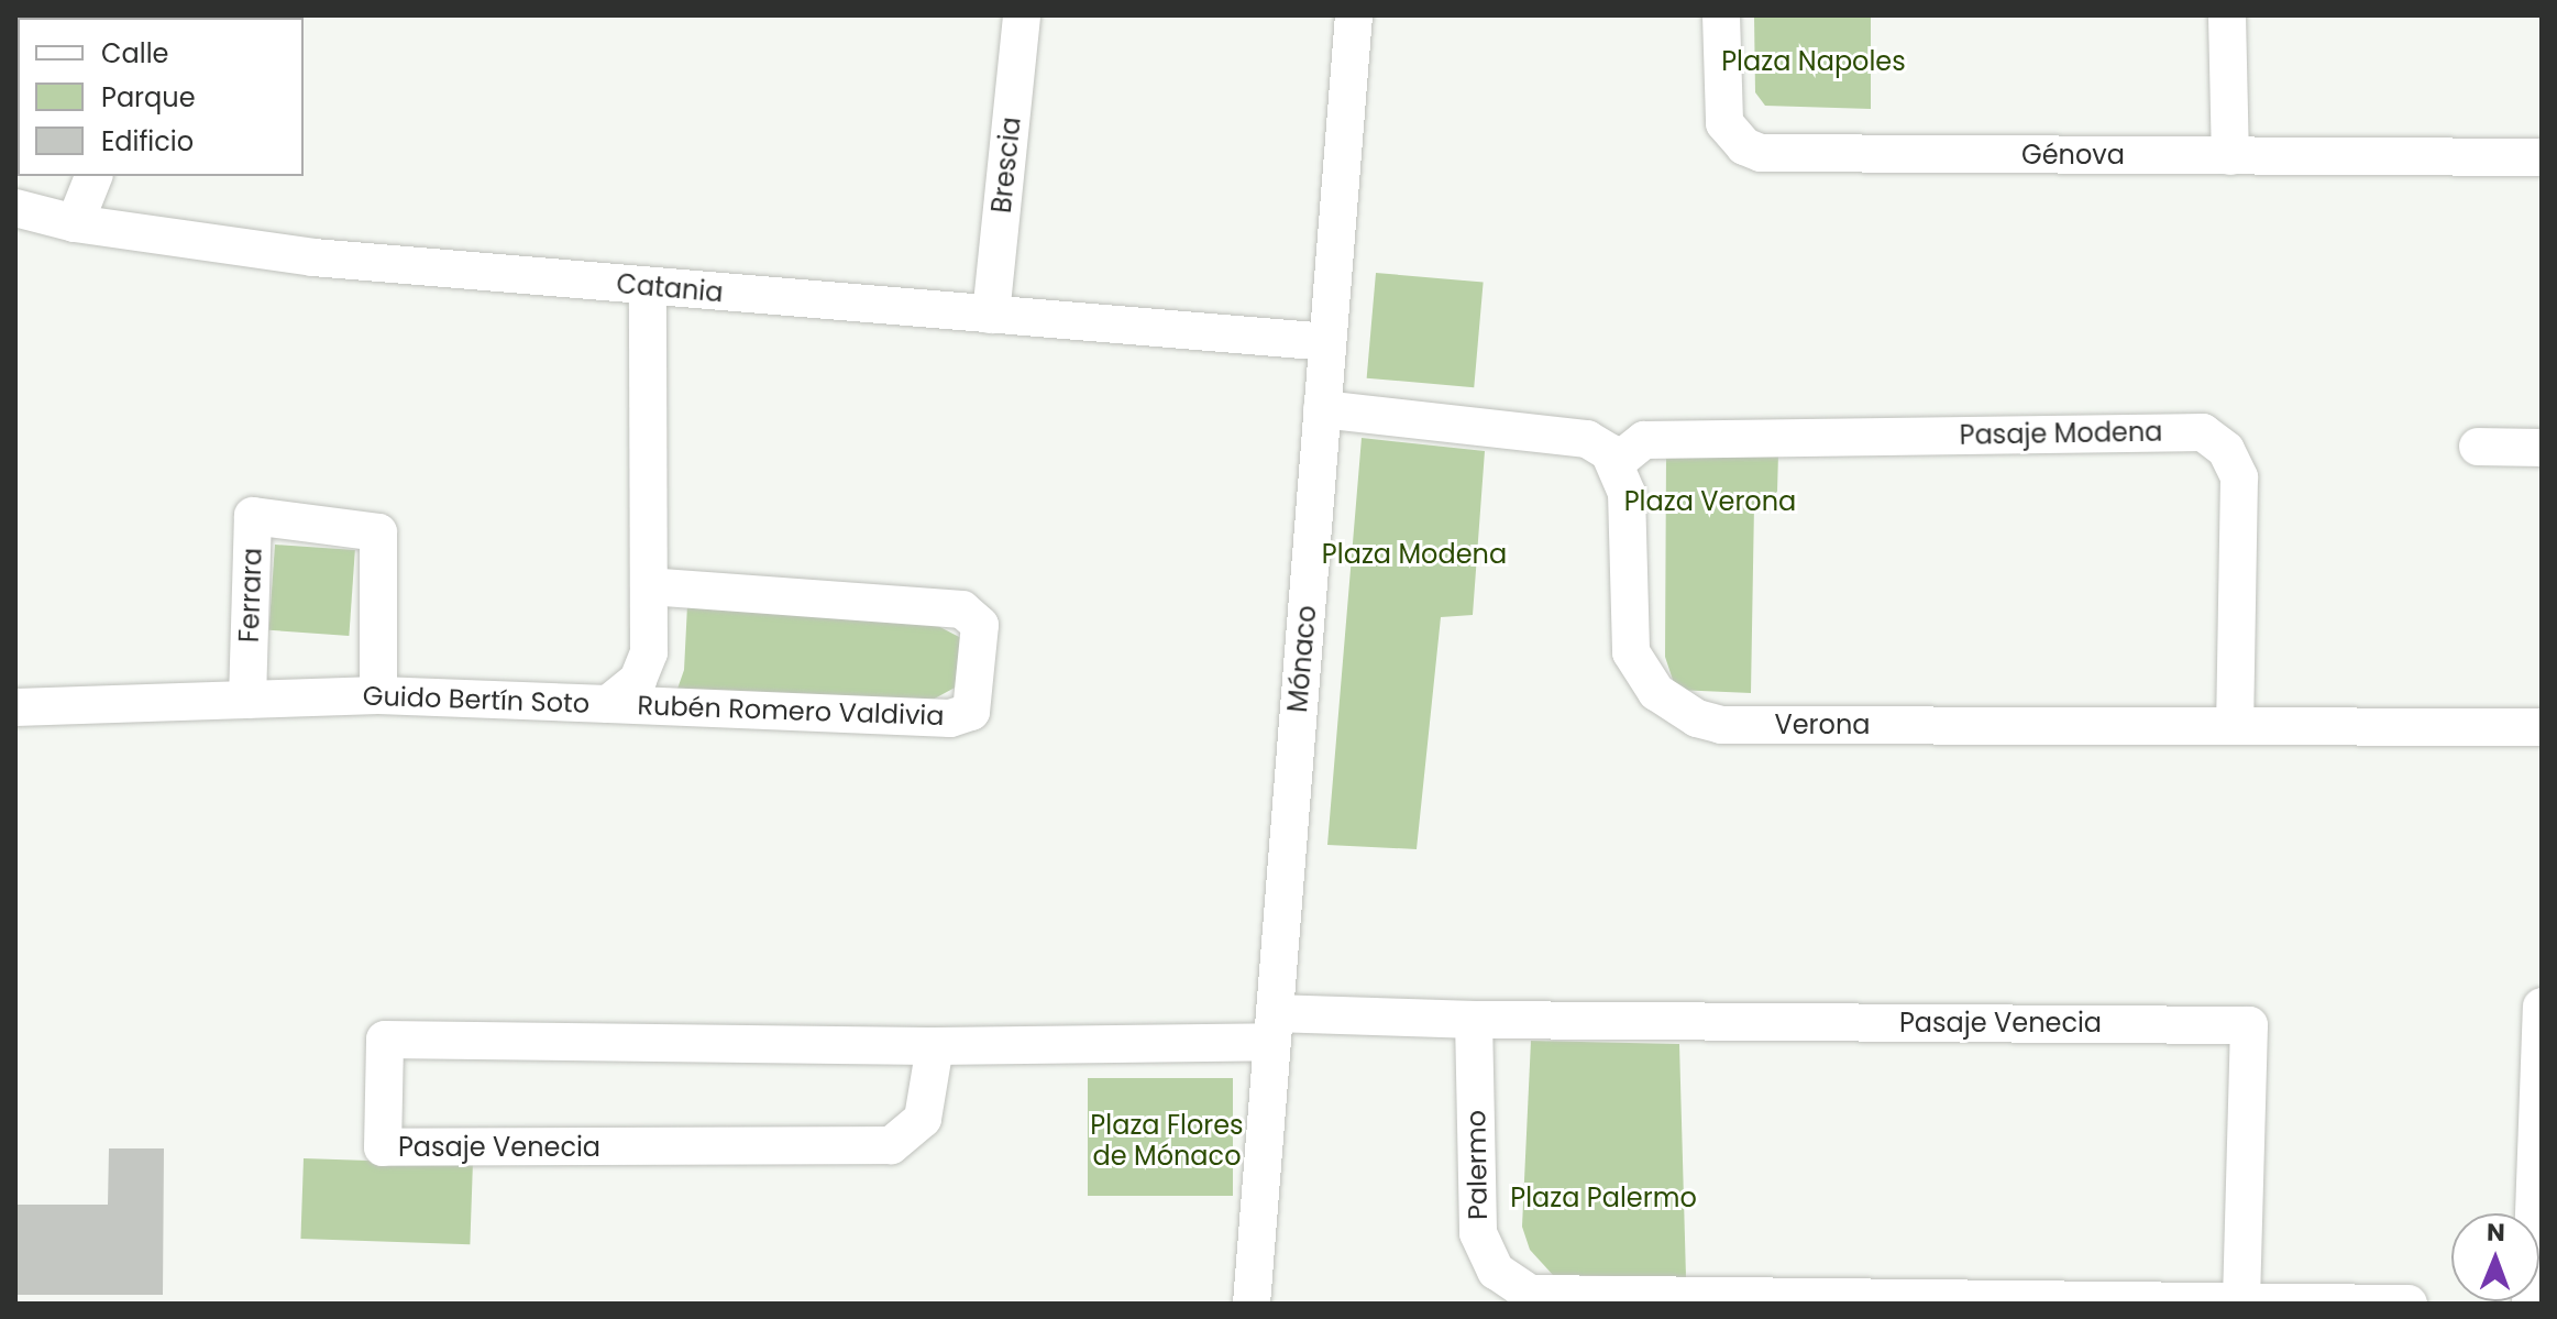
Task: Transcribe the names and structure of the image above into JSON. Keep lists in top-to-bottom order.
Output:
{
  "streets": {
    "street": [
      "Génova",
      "Brescia",
      "Catania",
      "Pasaje Modena",
      "Ferrara",
      "Mónaco",
      "Guido Bertín Soto",
      "Rubén Romero Valdivia",
      "Verona",
      "Pasaje Venecia",
      "Palermo"
    ]
  },
  "crossings": [
    ["Brescia", "Catania"],
    ["Catania", "Mónaco"],
    ["Catania", "Guido Bertín Soto"],
    ["Pasaje Modena", "Verona"],
    ["Ferrara", "Guido Bertín Soto"],
    ["Mónaco", "Pasaje Venecia"],
    ["Guido Bertín Soto", "Rubén Romero Valdivia"],
    ["Pasaje Venecia", "Palermo"]
  ],
  "parks": [
    "Plaza Napoles",
    "Plaza Verona",
    "Plaza Modena",
    "Plaza Flores de Mónaco",
    "Plaza Palermo"
  ],
  "legend": ["Calle", "Parque", "Edificio"],
  "north": "top"
}
